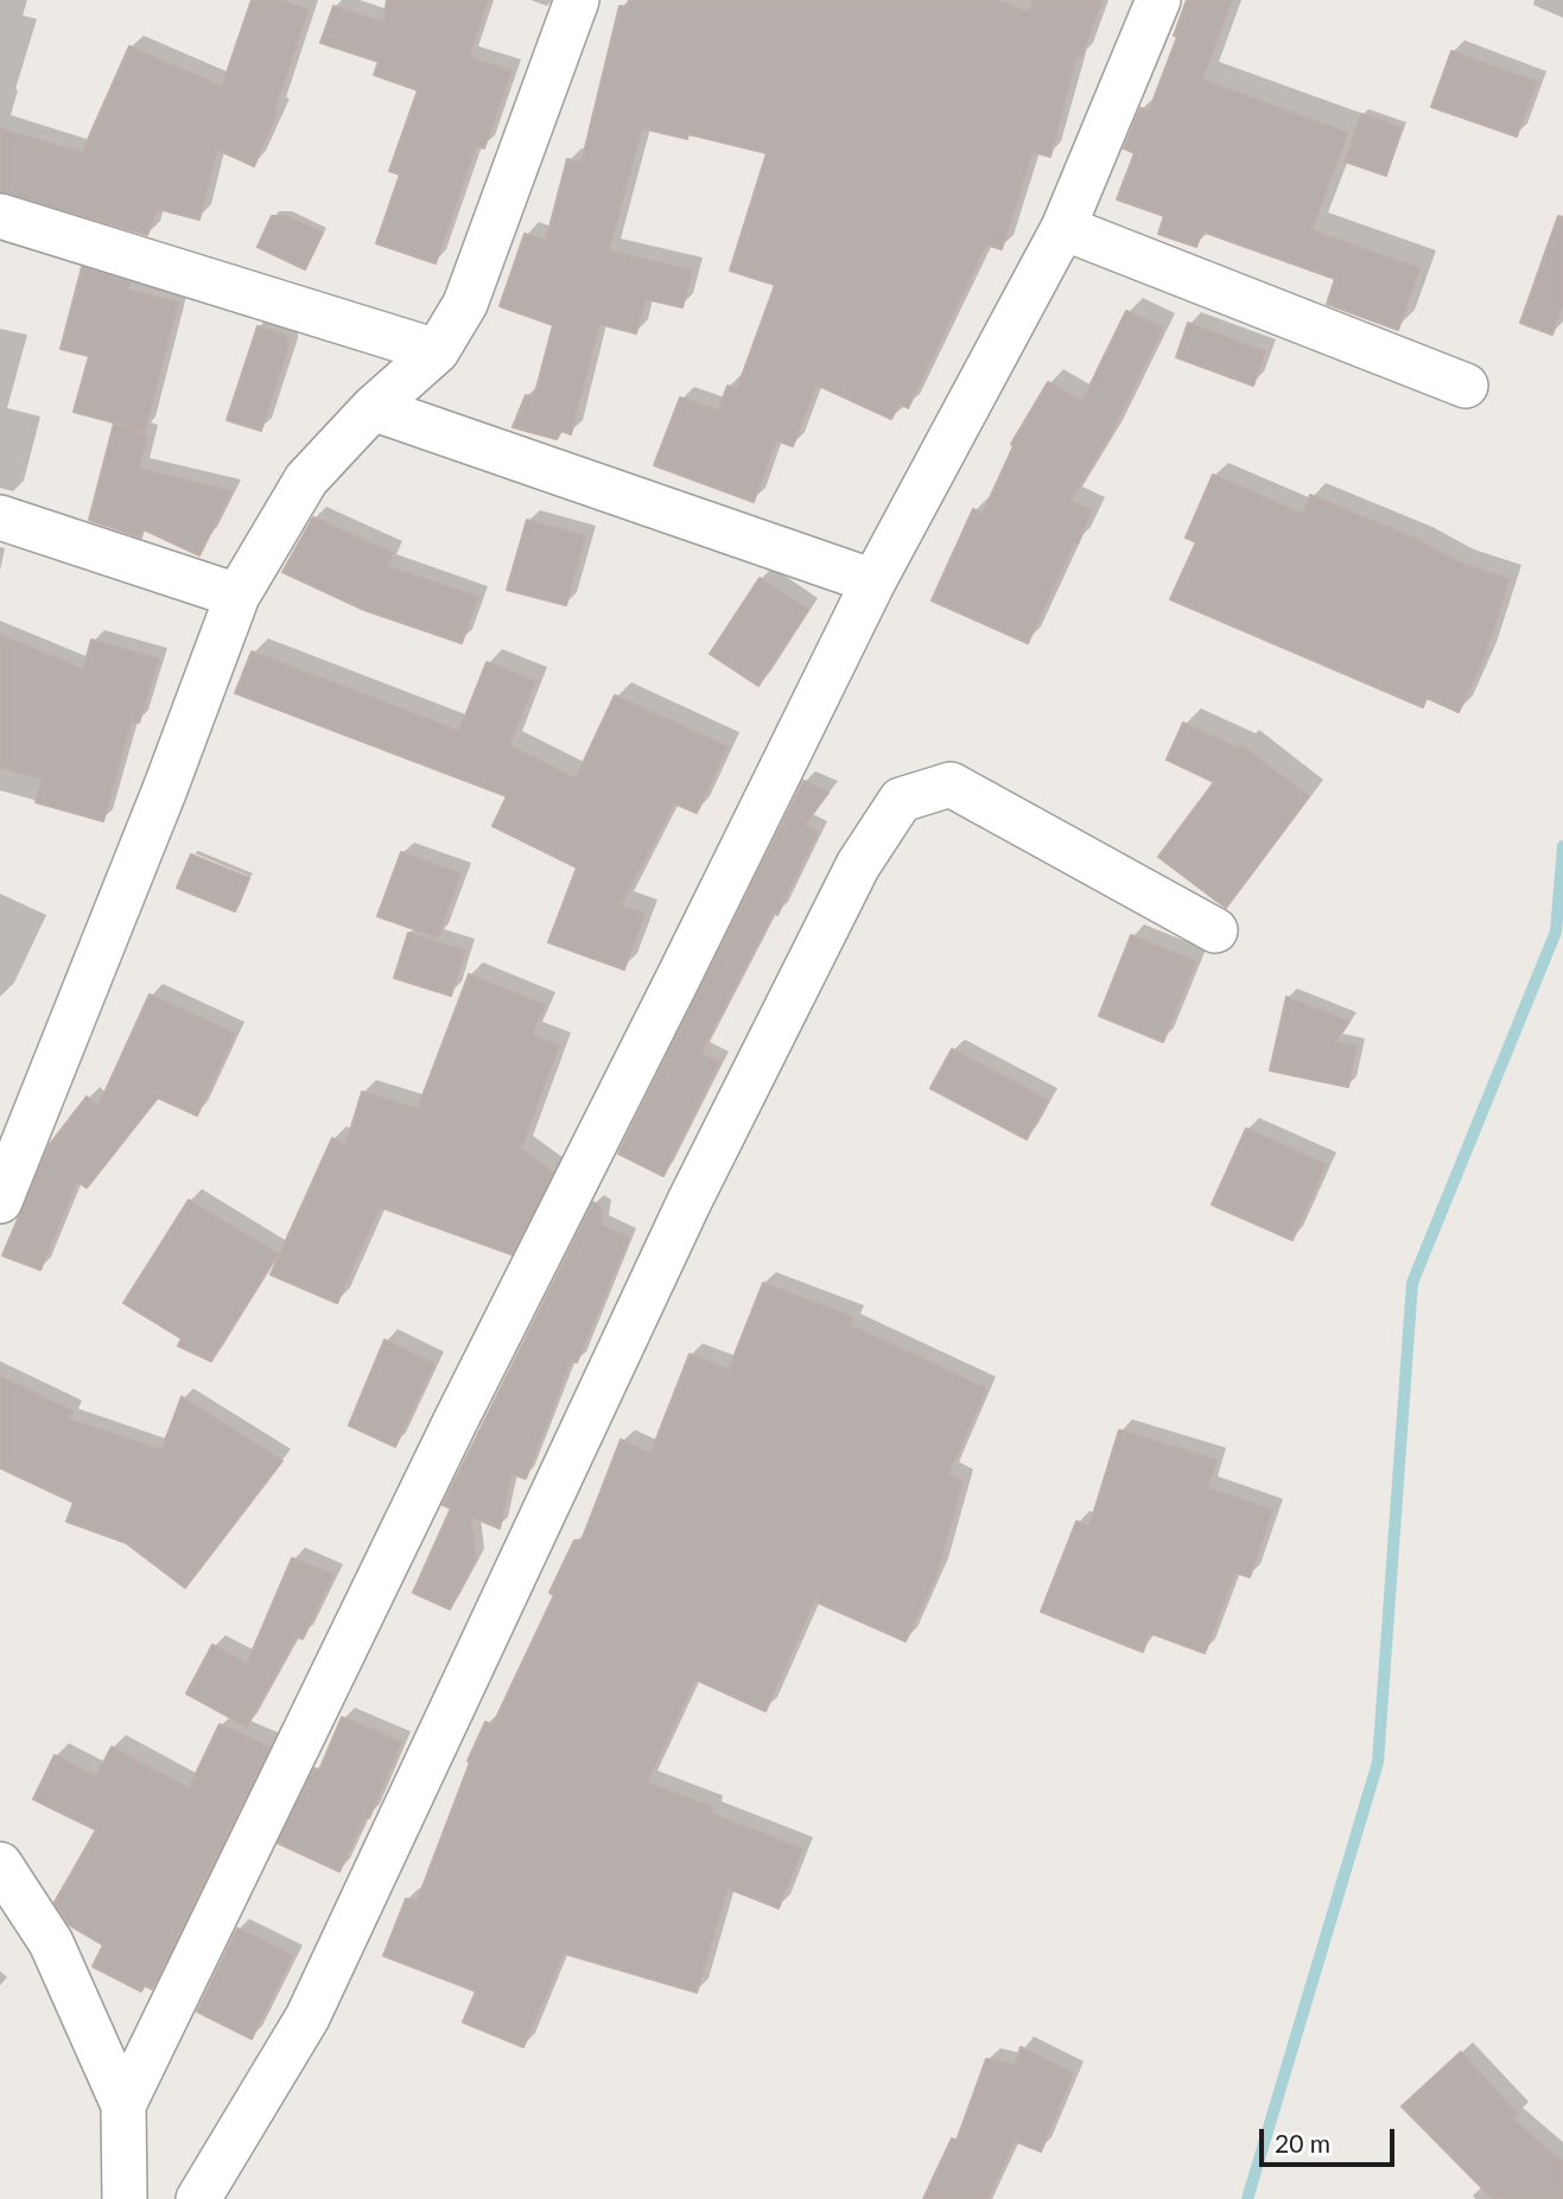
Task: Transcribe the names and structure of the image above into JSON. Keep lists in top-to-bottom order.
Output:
{
  "scale_bar": "20 m"
}
